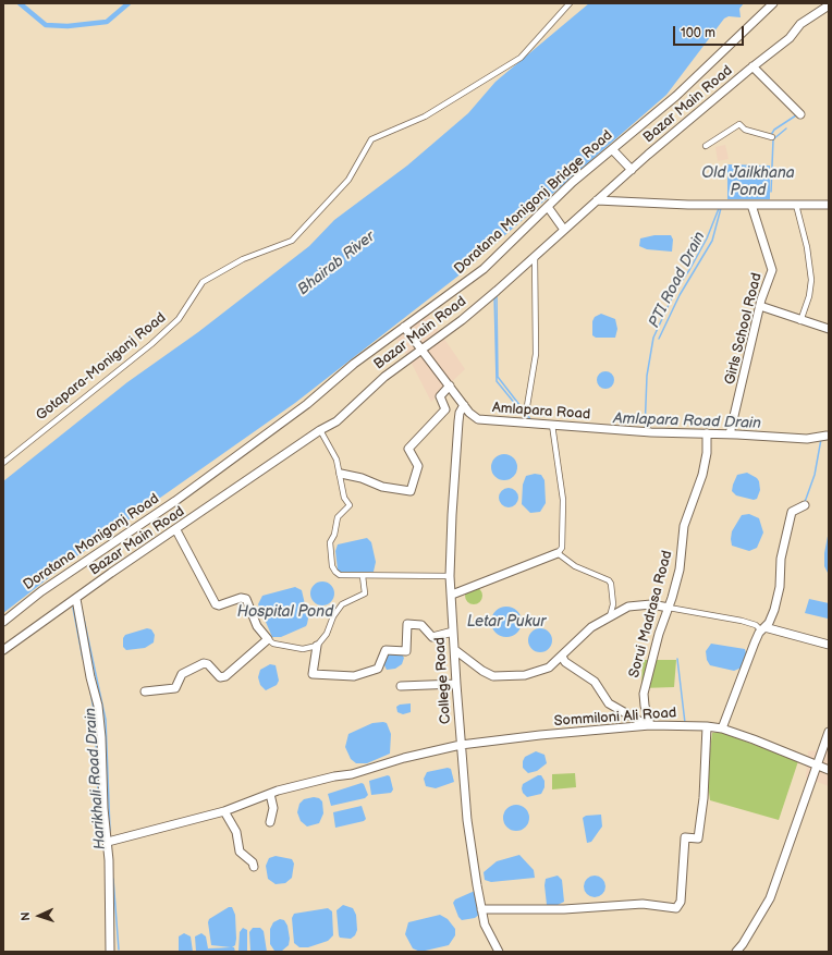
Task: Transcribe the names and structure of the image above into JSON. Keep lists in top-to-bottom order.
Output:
{
  "streets": {
    "street": [
      "Bazar Main Road",
      "Doratana Monigonj Bridge Road",
      "Girls School Road",
      "Gotapara-Moniganj Road",
      "Amlapara Road",
      "Doratana Monigonj Road",
      "Sorui Madrasa Road",
      "College Road",
      "Sommiloni Ali Road"
    ]
  },
  "crossings": [
    ["Bazar Main Road", "Amlapara Road"],
    ["Doratana Monigonj Bridge Road", "Amlapara Road"],
    ["Doratana Monigonj Bridge Road", "Doratana Monigonj Road"],
    ["Girls School Road", "Amlapara Road"],
    ["Amlapara Road", "Sorui Madrasa Road"],
    ["Amlapara Road", "College Road"],
    ["Sorui Madrasa Road", "Sommiloni Ali Road"],
    ["College Road", "Sommiloni Ali Road"]
  ],
  "water": [
    "Old Jailkhana Pond",
    "Bhairab River",
    "PTI Road Drain",
    "Amlapara Road Drain",
    "Hospital Pond",
    "Letar Pukur",
    "Harikhali Road Drain"
  ],
  "scale_bar": "100 m",
  "north": "left"
}
